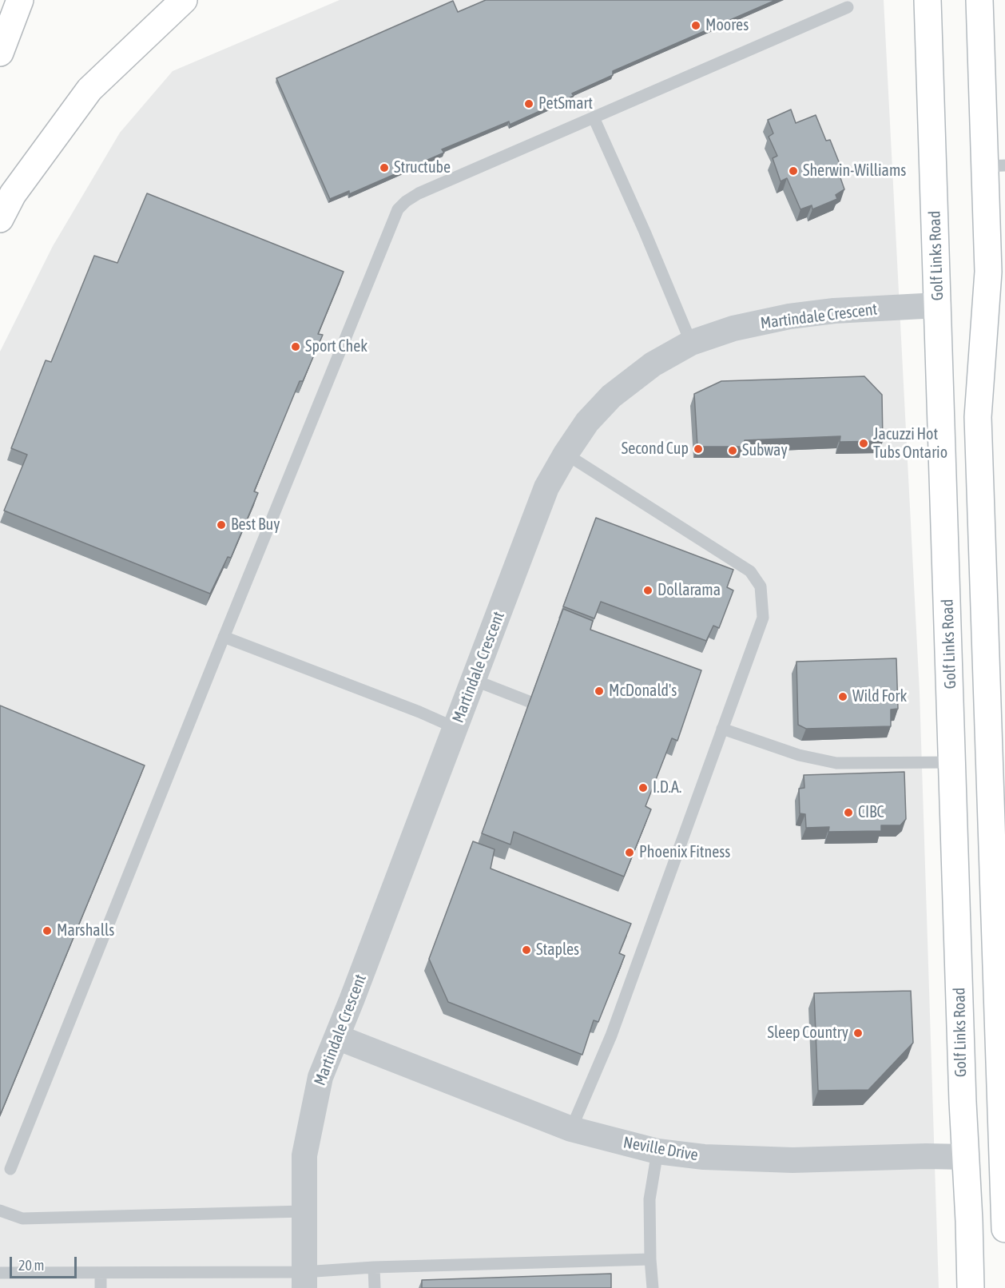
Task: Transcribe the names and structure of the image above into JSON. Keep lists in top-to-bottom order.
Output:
{
  "streets": {
    "main road": ["Golf Links Road", "Neville Drive"],
    "street": ["Martindale Crescent"]
  },
  "crossings": [
    ["Golf Links Road", "Martindale Crescent"],
    ["Golf Links Road", "Neville Drive"],
    ["Martindale Crescent", "Neville Drive"]
  ],
  "places": [
    "Moores",
    "PetSmart",
    "Structube",
    "Sherwin-Williams",
    "Sport Chek",
    "Jacuzzi Hot Tubs Ontario",
    "Second Cup",
    "Subway",
    "Best Buy",
    "Dollarama",
    "McDonald's",
    "Wild Fork",
    "I.D.A.",
    "CIBC",
    "Phoenix Fitness",
    "Marshalls",
    "Staples",
    "Sleep Country"
  ],
  "scale_bar": "20 m"
}
